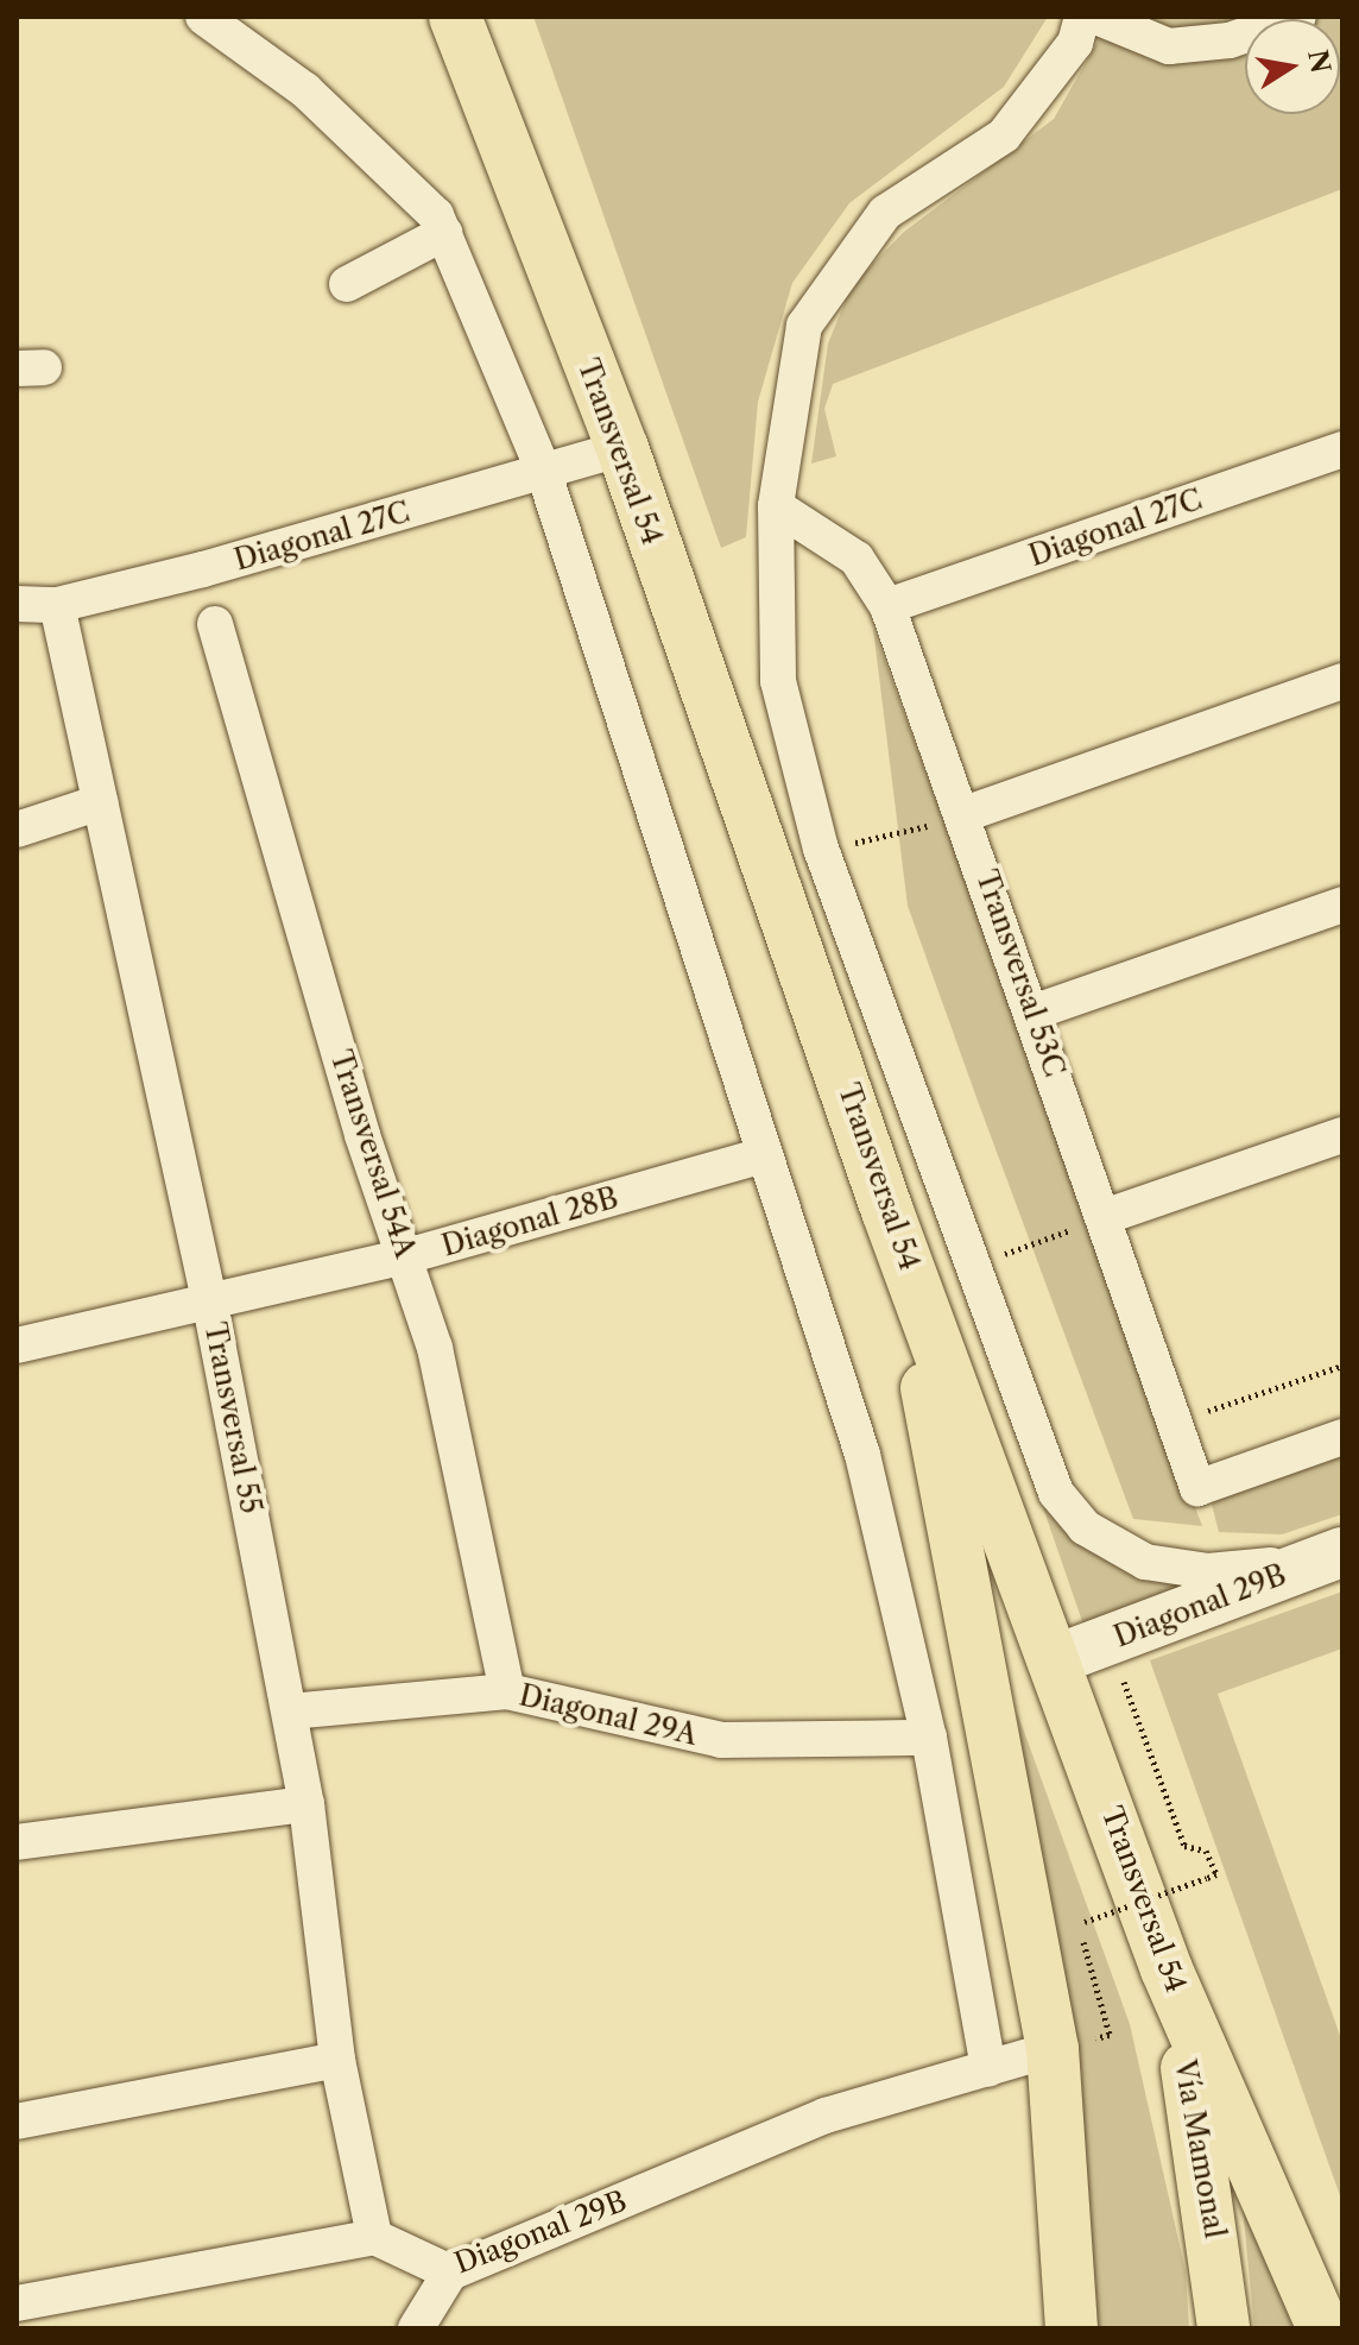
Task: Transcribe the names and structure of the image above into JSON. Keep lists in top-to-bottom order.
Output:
{
  "streets": {
    "main road": ["Transversal 54", "Vía Mamonal"],
    "street": [
      "Diagonal 27C",
      "Transversal 53C",
      "Transversal 54A",
      "Diagonal 28B",
      "Transversal 55",
      "Diagonal 29B",
      "Diagonal 29A"
    ]
  },
  "crossings": [
    ["Transversal 54", "Diagonal 27C"],
    ["Transversal 54", "Diagonal 29B"],
    ["Transversal 54", "Vía Mamonal"],
    ["Diagonal 27C", "Transversal 53C"],
    ["Diagonal 27C", "Transversal 55"],
    ["Transversal 54A", "Diagonal 28B"],
    ["Transversal 54A", "Diagonal 29A"],
    ["Diagonal 28B", "Transversal 55"],
    ["Transversal 55", "Diagonal 29B"],
    ["Transversal 55", "Diagonal 29A"]
  ],
  "north": "right"
}
